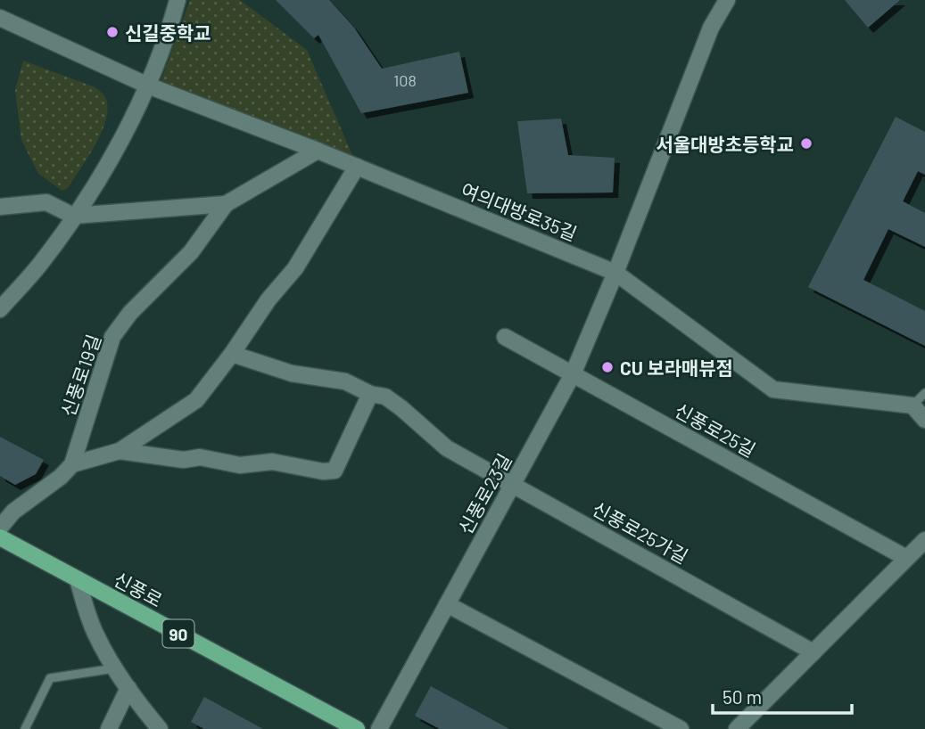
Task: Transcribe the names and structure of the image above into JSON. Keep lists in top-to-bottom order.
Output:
{
  "streets": {
    "main road": ["신풍로", "90"],
    "street": [
      "여의대방로35길",
      "신풍로19길",
      "신풍로25길",
      "신풍로23길",
      "신풍로25가길"
    ]
  },
  "crossings": [
    ["여의대방로35길", "신풍로23길"],
    ["신풍로25길", "신풍로23길"],
    ["신풍로23길", "신풍로25가길"]
  ],
  "places": ["신길중학교", "서울대방초등학교", "CU 보라매뷰점"],
  "house_numbers": ["108"],
  "scale_bar": "50 m"
}
